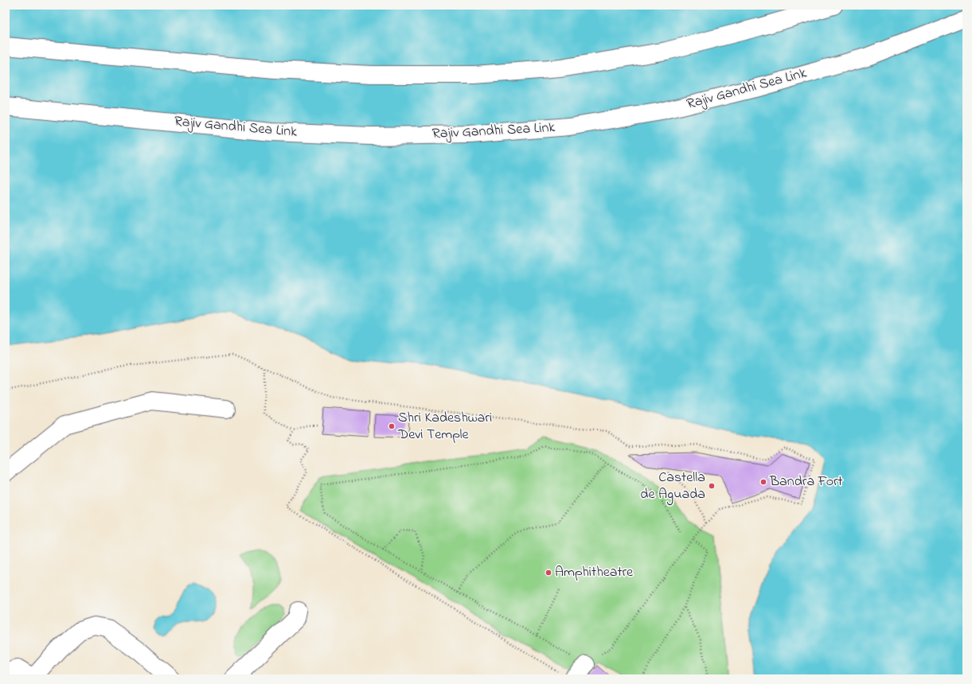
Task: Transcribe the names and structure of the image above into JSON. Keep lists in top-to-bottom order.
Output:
{
  "streets": {
    "main road": ["Rajiv Gandhi Sea Link"]
  },
  "places": [
    "Shri Kadeshwari Devi Temple",
    "Bandra Fort",
    "Castella de Aguada",
    "Amphitheatre"
  ]
}
